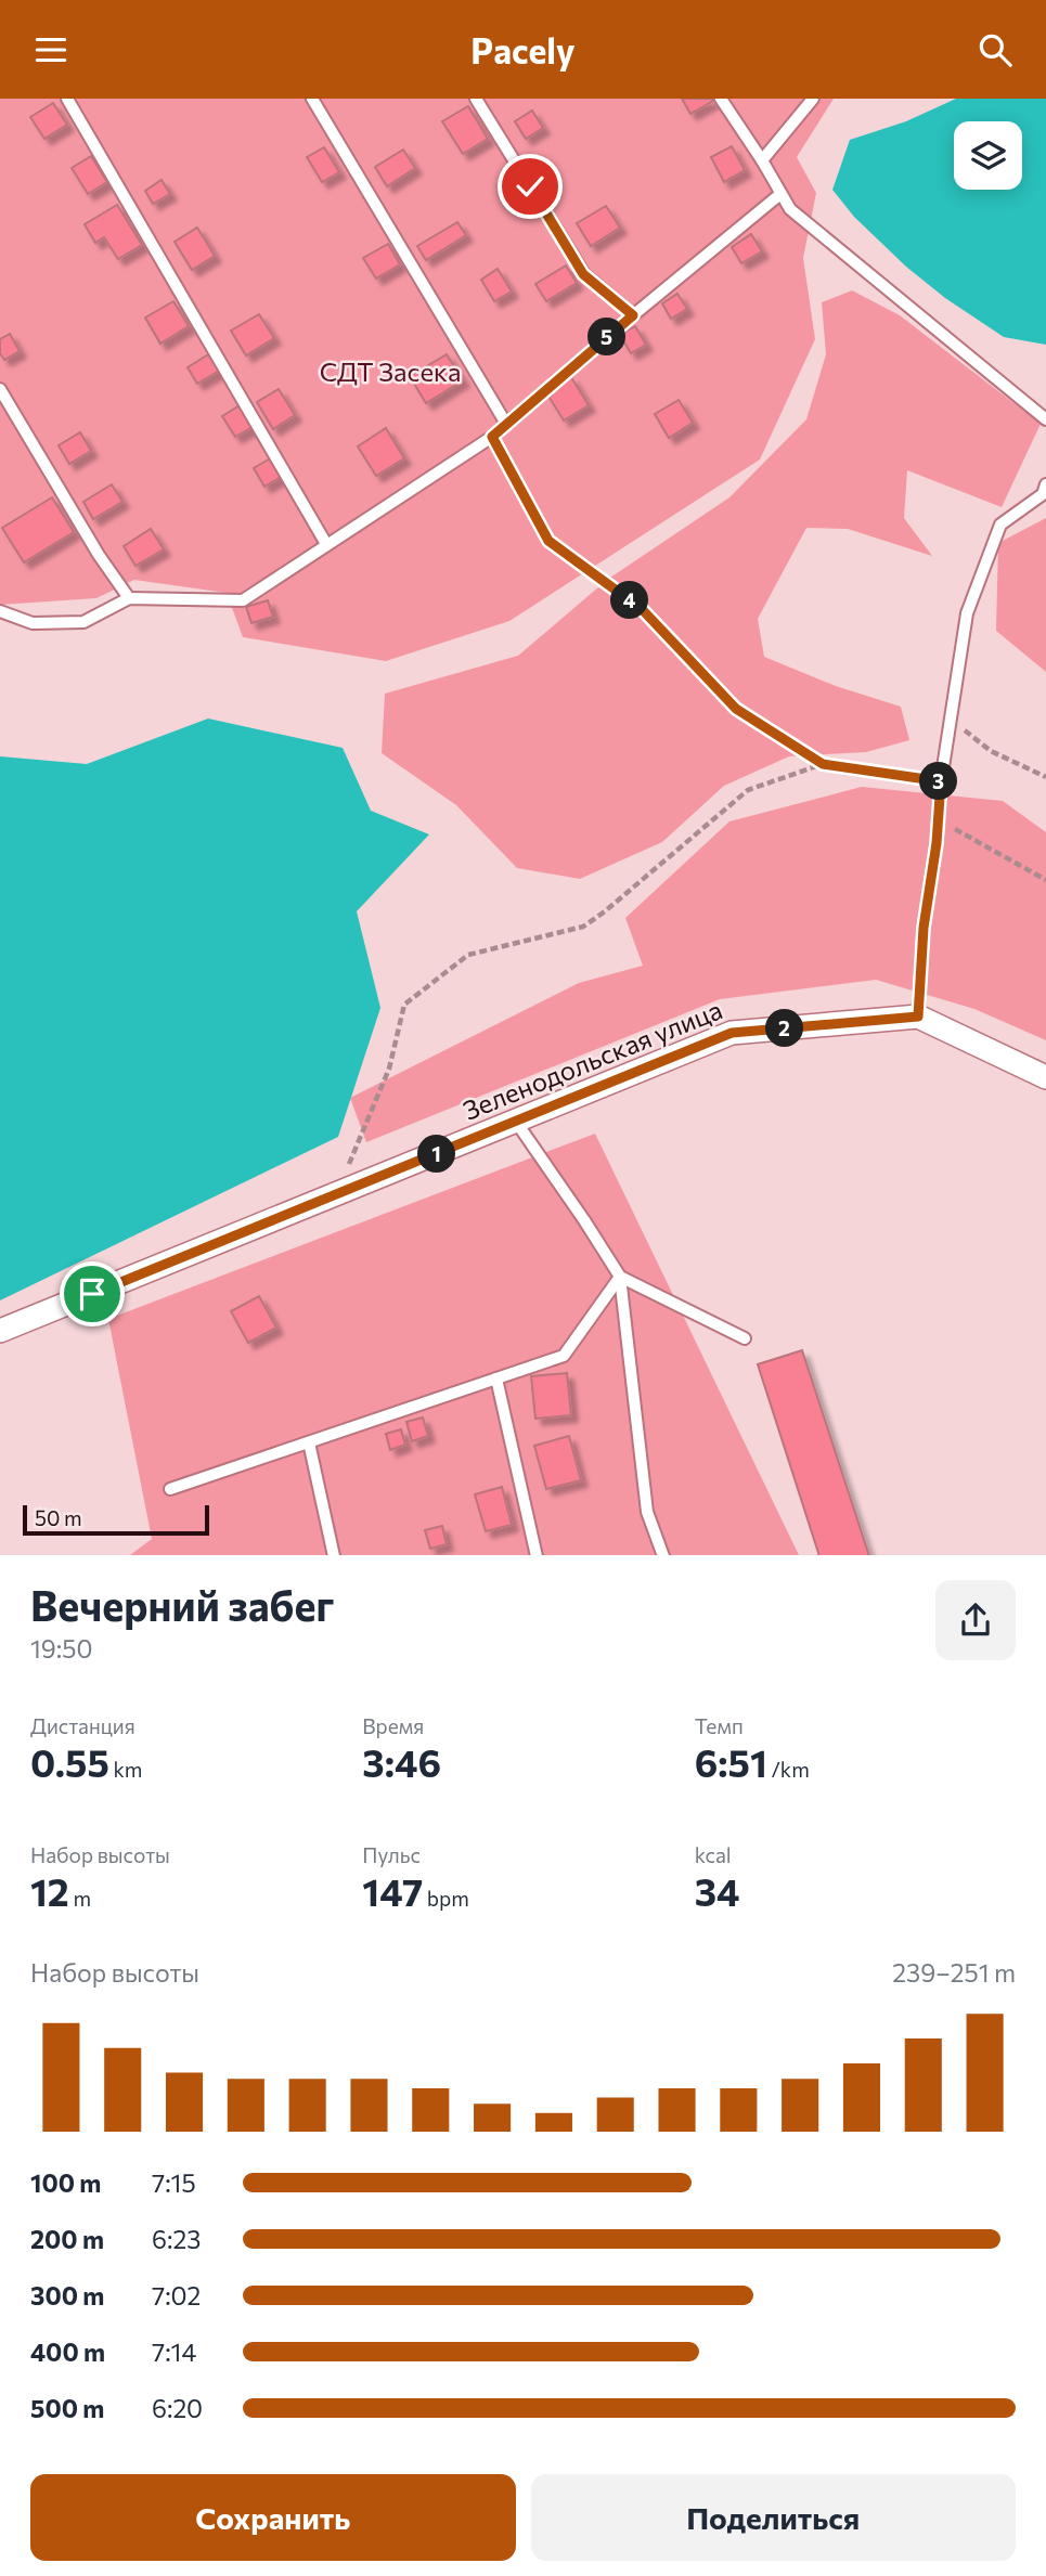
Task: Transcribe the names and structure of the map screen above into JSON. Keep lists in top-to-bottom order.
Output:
{
  "streets": {
    "street": ["Зеленодольская улица"]
  },
  "parks": ["СДТ Засека"],
  "scale_bar": "50 m",
  "page": {
    "header": "Pacely",
    "pins": [
      "5",
      "4",
      "3",
      "2",
      "1"
    ],
    "scale": "50 m",
    "heading": ["Вечерний забег", "19:50"],
    "stats": [
      ["Дистанция", "0.55 km"],
      ["Время", "3:46"],
      ["Темп", "6:51 /km"],
      ["Набор высоты", "12 m"],
      ["Пульс", "147 bpm"],
      ["kcal", "34"]
    ],
    "chart": ["Набор высоты", "239–251 m"],
    "list": [
      {
        "name": "100 m",
        "note": "7:15"
      },
      {
        "name": "200 m",
        "note": "6:23"
      },
      {
        "name": "300 m",
        "note": "7:02"
      },
      {
        "name": "400 m",
        "note": "7:14"
      },
      {
        "name": "500 m",
        "note": "6:20"
      }
    ],
    "buttons": ["Сохранить", "Поделиться"]
  }
}
